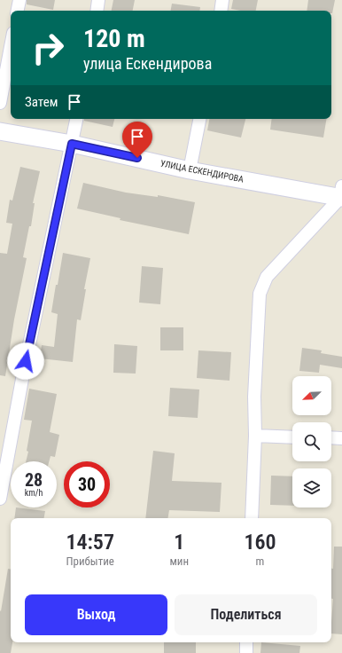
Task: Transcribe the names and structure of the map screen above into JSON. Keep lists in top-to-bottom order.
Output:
{
  "streets": {
    "street": ["УЛИЦА ЕСКЕНДИРОВА"]
  },
  "north": "bottom left",
  "page": {
    "turn": ["120 m", "улица Ескендирова"],
    "then": "Затем",
    "speed": "28 km/h",
    "limit": "30",
    "eta": [
      "14:57",
      "Прибытие",
      "1",
      "мин",
      "160",
      "m"
    ],
    "buttons": ["Выход", "Поделиться"]
  }
}
